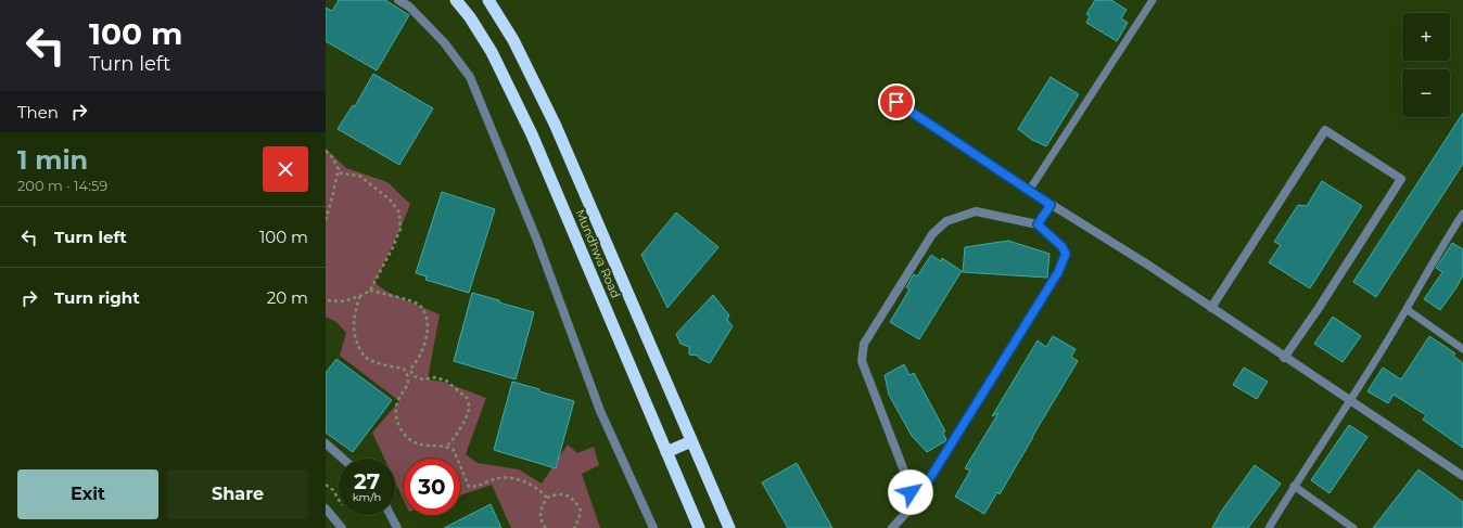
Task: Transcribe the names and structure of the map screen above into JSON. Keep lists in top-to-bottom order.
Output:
{
  "streets": {
    "highway": ["Mundhwa Road"]
  },
  "page": {
    "turn": ["100 m", "Turn left"],
    "map_buttons": ["+", "−"],
    "then": "Then",
    "heading": ["1 min", "200 m · 14:59"],
    "list": [
      {
        "name": "Turn left",
        "value": "100 m"
      },
      {
        "name": "Turn right",
        "value": "20 m"
      }
    ],
    "speed": "27 km/h",
    "limit": "30",
    "buttons": ["Exit", "Share"]
  }
}
